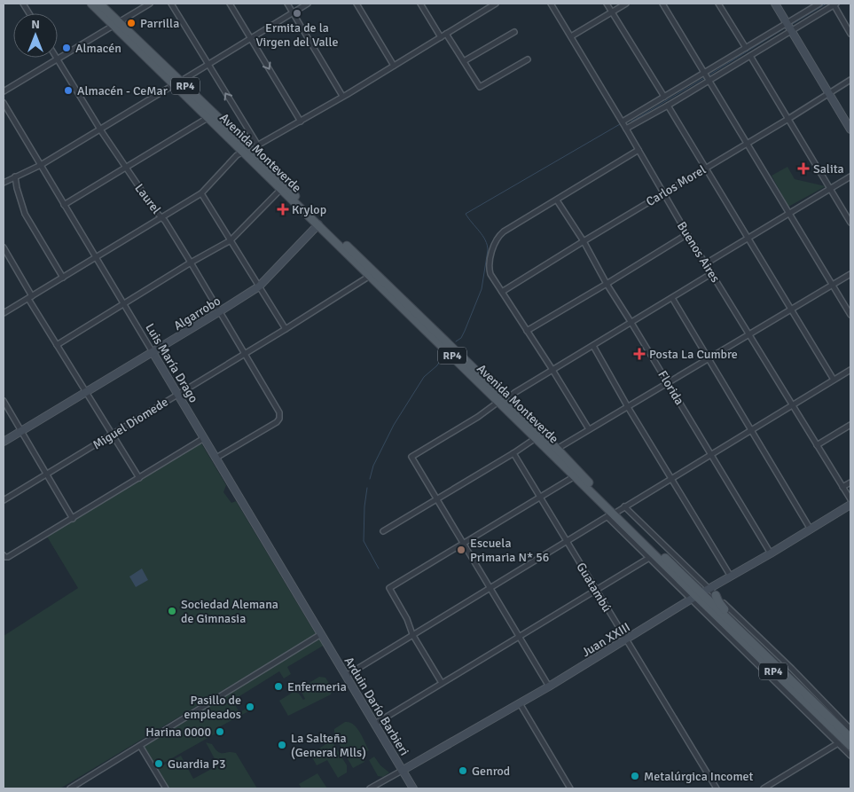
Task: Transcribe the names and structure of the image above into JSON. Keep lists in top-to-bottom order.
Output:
{
  "streets": {
    "main road": ["RP4", "Avenida Monteverde"],
    "street": [
      "Carlos Morel",
      "Laurel",
      "Buenos Aires",
      "Algarrobo",
      "Luis María Drago",
      "Florida",
      "Miguel Diomede",
      "Guatambú",
      "Juan XXIII",
      "Arduin Darío Barbieri"
    ]
  },
  "crossings": [
    ["Avenida Monteverde", "Algarrobo"],
    ["Avenida Monteverde", "Miguel Diomede"],
    ["Avenida Monteverde", "Juan XXIII"],
    ["Carlos Morel", "Buenos Aires"],
    ["Carlos Morel", "Florida"],
    ["Laurel", "Algarrobo"],
    ["Laurel", "Luis María Drago"],
    ["Laurel", "Miguel Diomede"],
    ["Algarrobo", "Luis María Drago"],
    ["Luis María Drago", "Miguel Diomede"],
    ["Luis María Drago", "Arduin Darío Barbieri"],
    ["Florida", "Juan XXIII"],
    ["Guatambú", "Juan XXIII"],
    ["Juan XXIII", "Arduin Darío Barbieri"]
  ],
  "places": {
    "other": [
      "Ermita de la Virgen del Valle",
      "Parrilla",
      "Almacén",
      "Almacén - CeMar",
      "Escuela Primaria N* 56",
      "Sociedad Alemana de Gimnasia",
      "Enfermeria",
      "Pasillo de empleados",
      "Harina 0000",
      "La Salteña (General Mlls)",
      "Guardia P3",
      "Genrod",
      "Metalúrgica Incomet"
    ],
    "health": ["Salita", "Krylop", "Posta La Cumbre"]
  },
  "north": "top"
}
